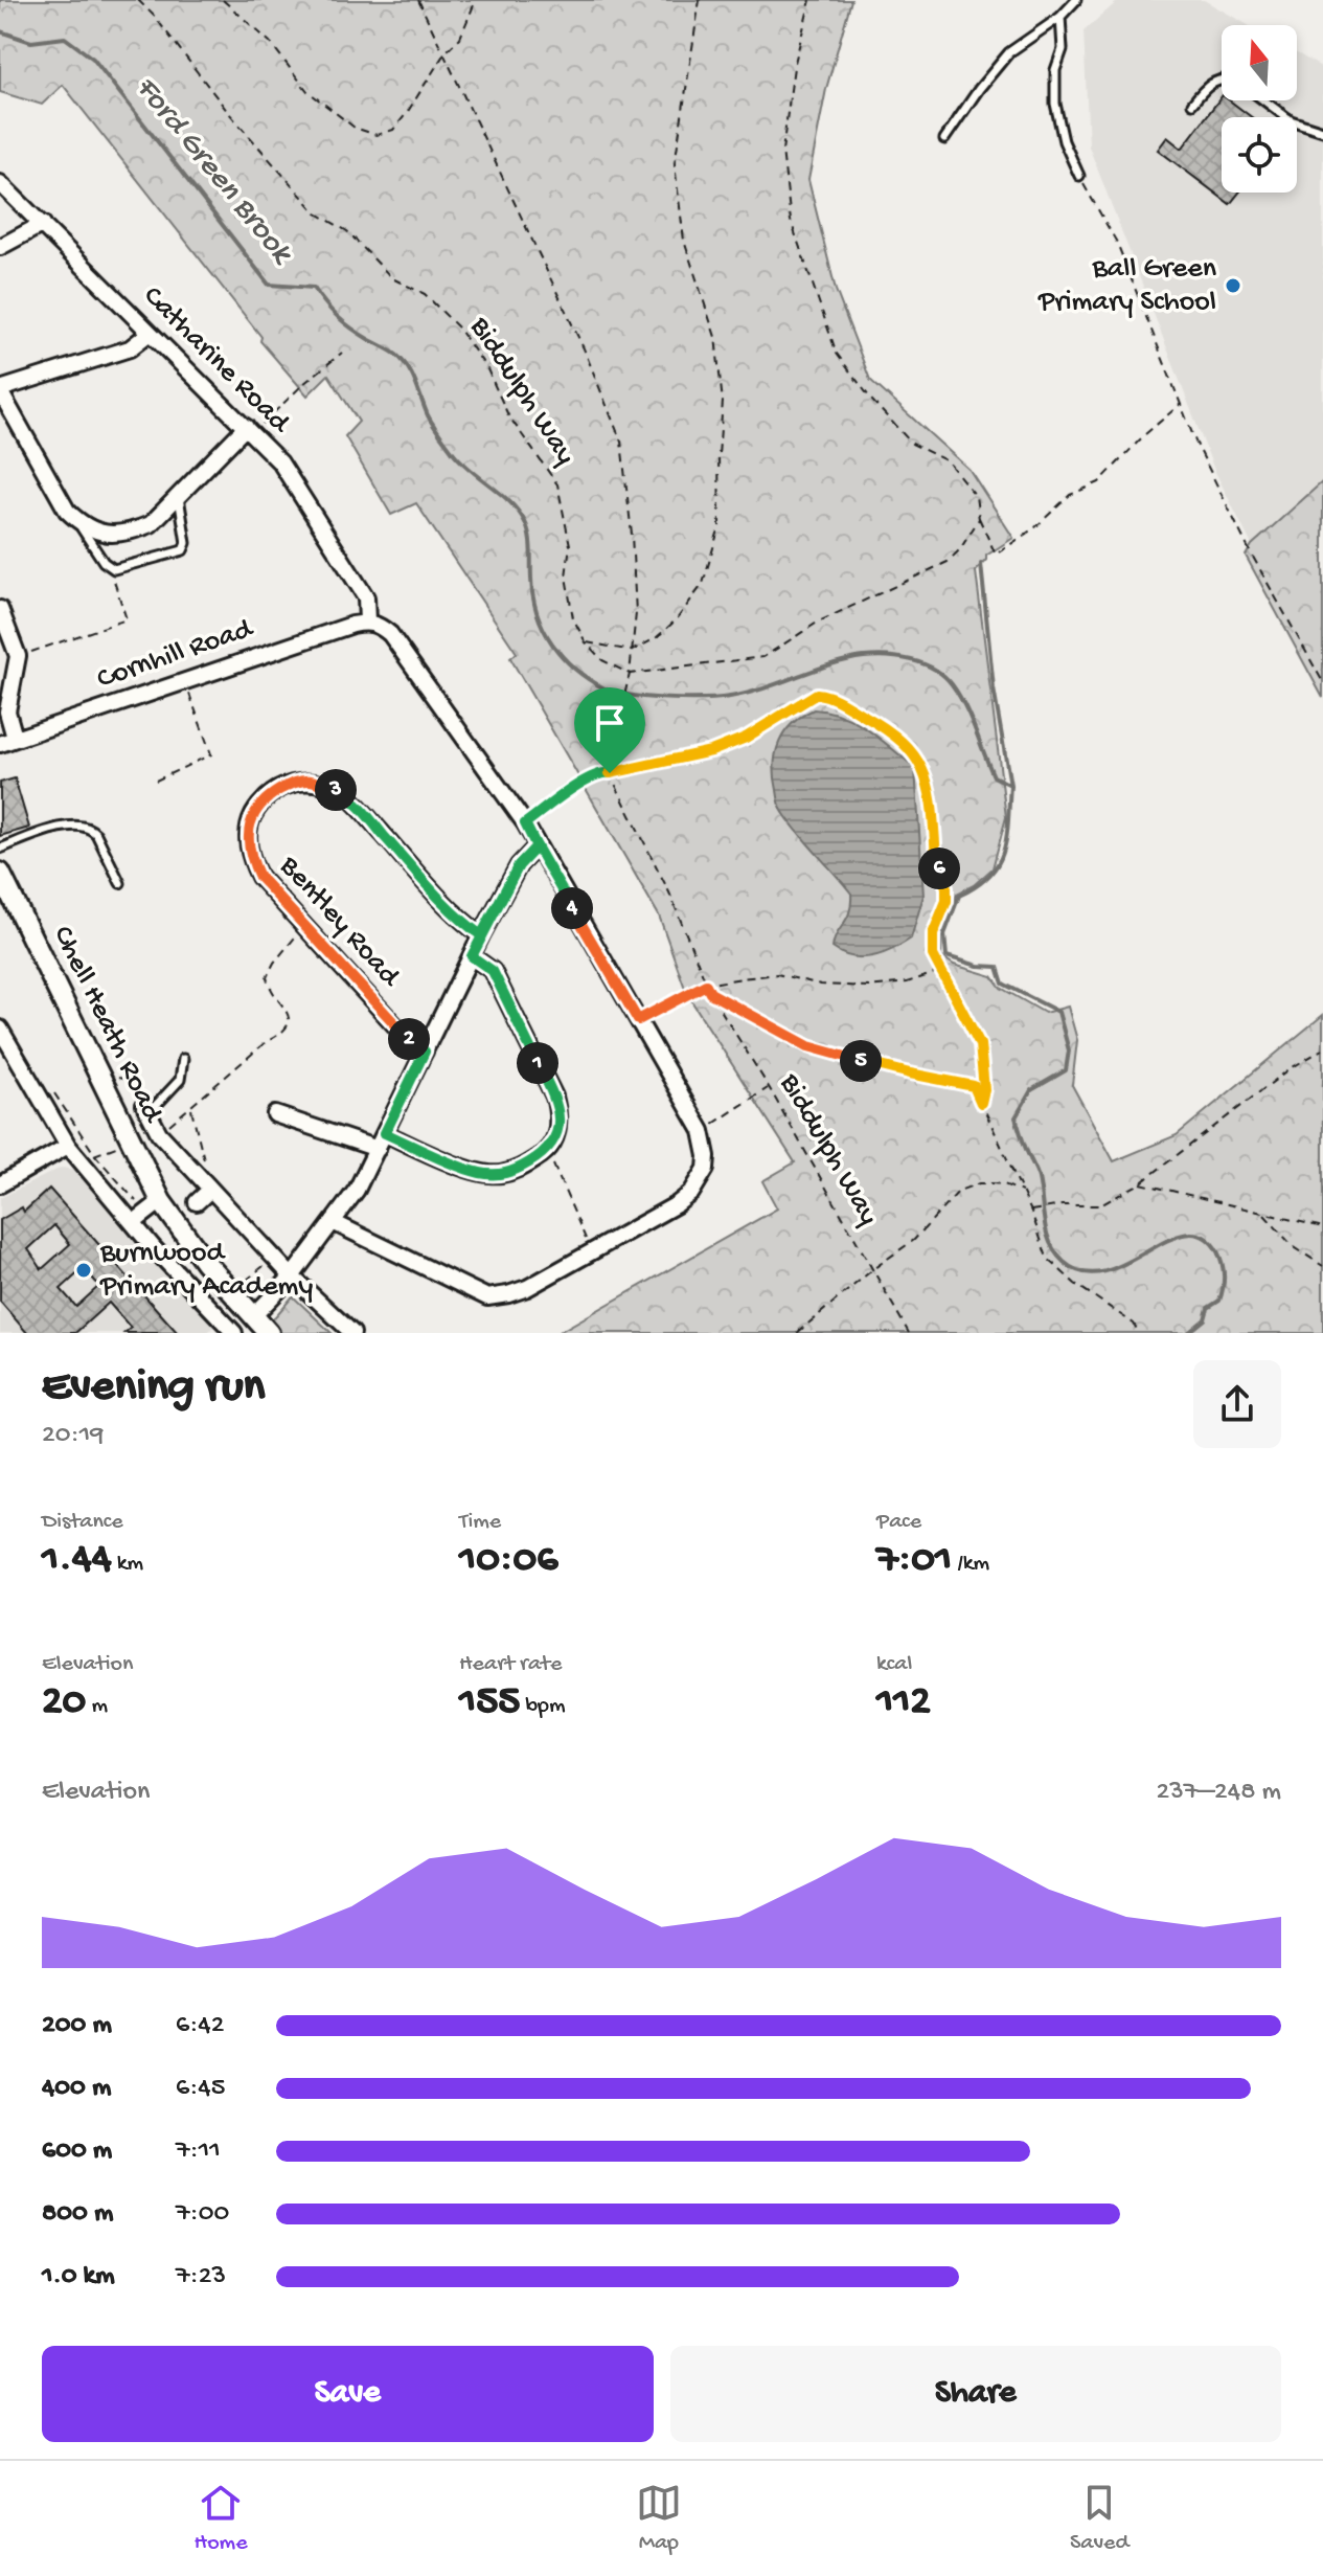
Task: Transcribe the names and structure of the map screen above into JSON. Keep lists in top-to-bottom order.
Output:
{
  "streets": {
    "street": [
      "Catharine Road",
      "Cornhill Road",
      "Bentley Road",
      "Chell Heath Road"
    ],
    "path": ["Biddulph Way"]
  },
  "crossings": [
    ["Catharine Road", "Cornhill Road"]
  ],
  "water": ["Ford Green Brook"],
  "places": ["Ball Green Primary School", "Burnwood Primary Academy"],
  "north": "top",
  "page": {
    "pins": [
      "3",
      "6",
      "4",
      "2",
      "5",
      "1"
    ],
    "heading": ["Evening run", "20:19"],
    "stats": [
      ["Distance", "1.44 km"],
      ["Time", "10:06"],
      ["Pace", "7:01 /km"],
      ["Elevation", "20 m"],
      ["Heart rate", "155 bpm"],
      ["kcal", "112"]
    ],
    "chart": ["Elevation", "237–248 m"],
    "list": [
      {
        "name": "200 m",
        "note": "6:42"
      },
      {
        "name": "400 m",
        "note": "6:45"
      },
      {
        "name": "600 m",
        "note": "7:11"
      },
      {
        "name": "800 m",
        "note": "7:00"
      },
      {
        "name": "1.0 km",
        "note": "7:23"
      }
    ],
    "buttons": ["Save", "Share"],
    "tabs": ["Home", "Map", "Saved"]
  }
}
